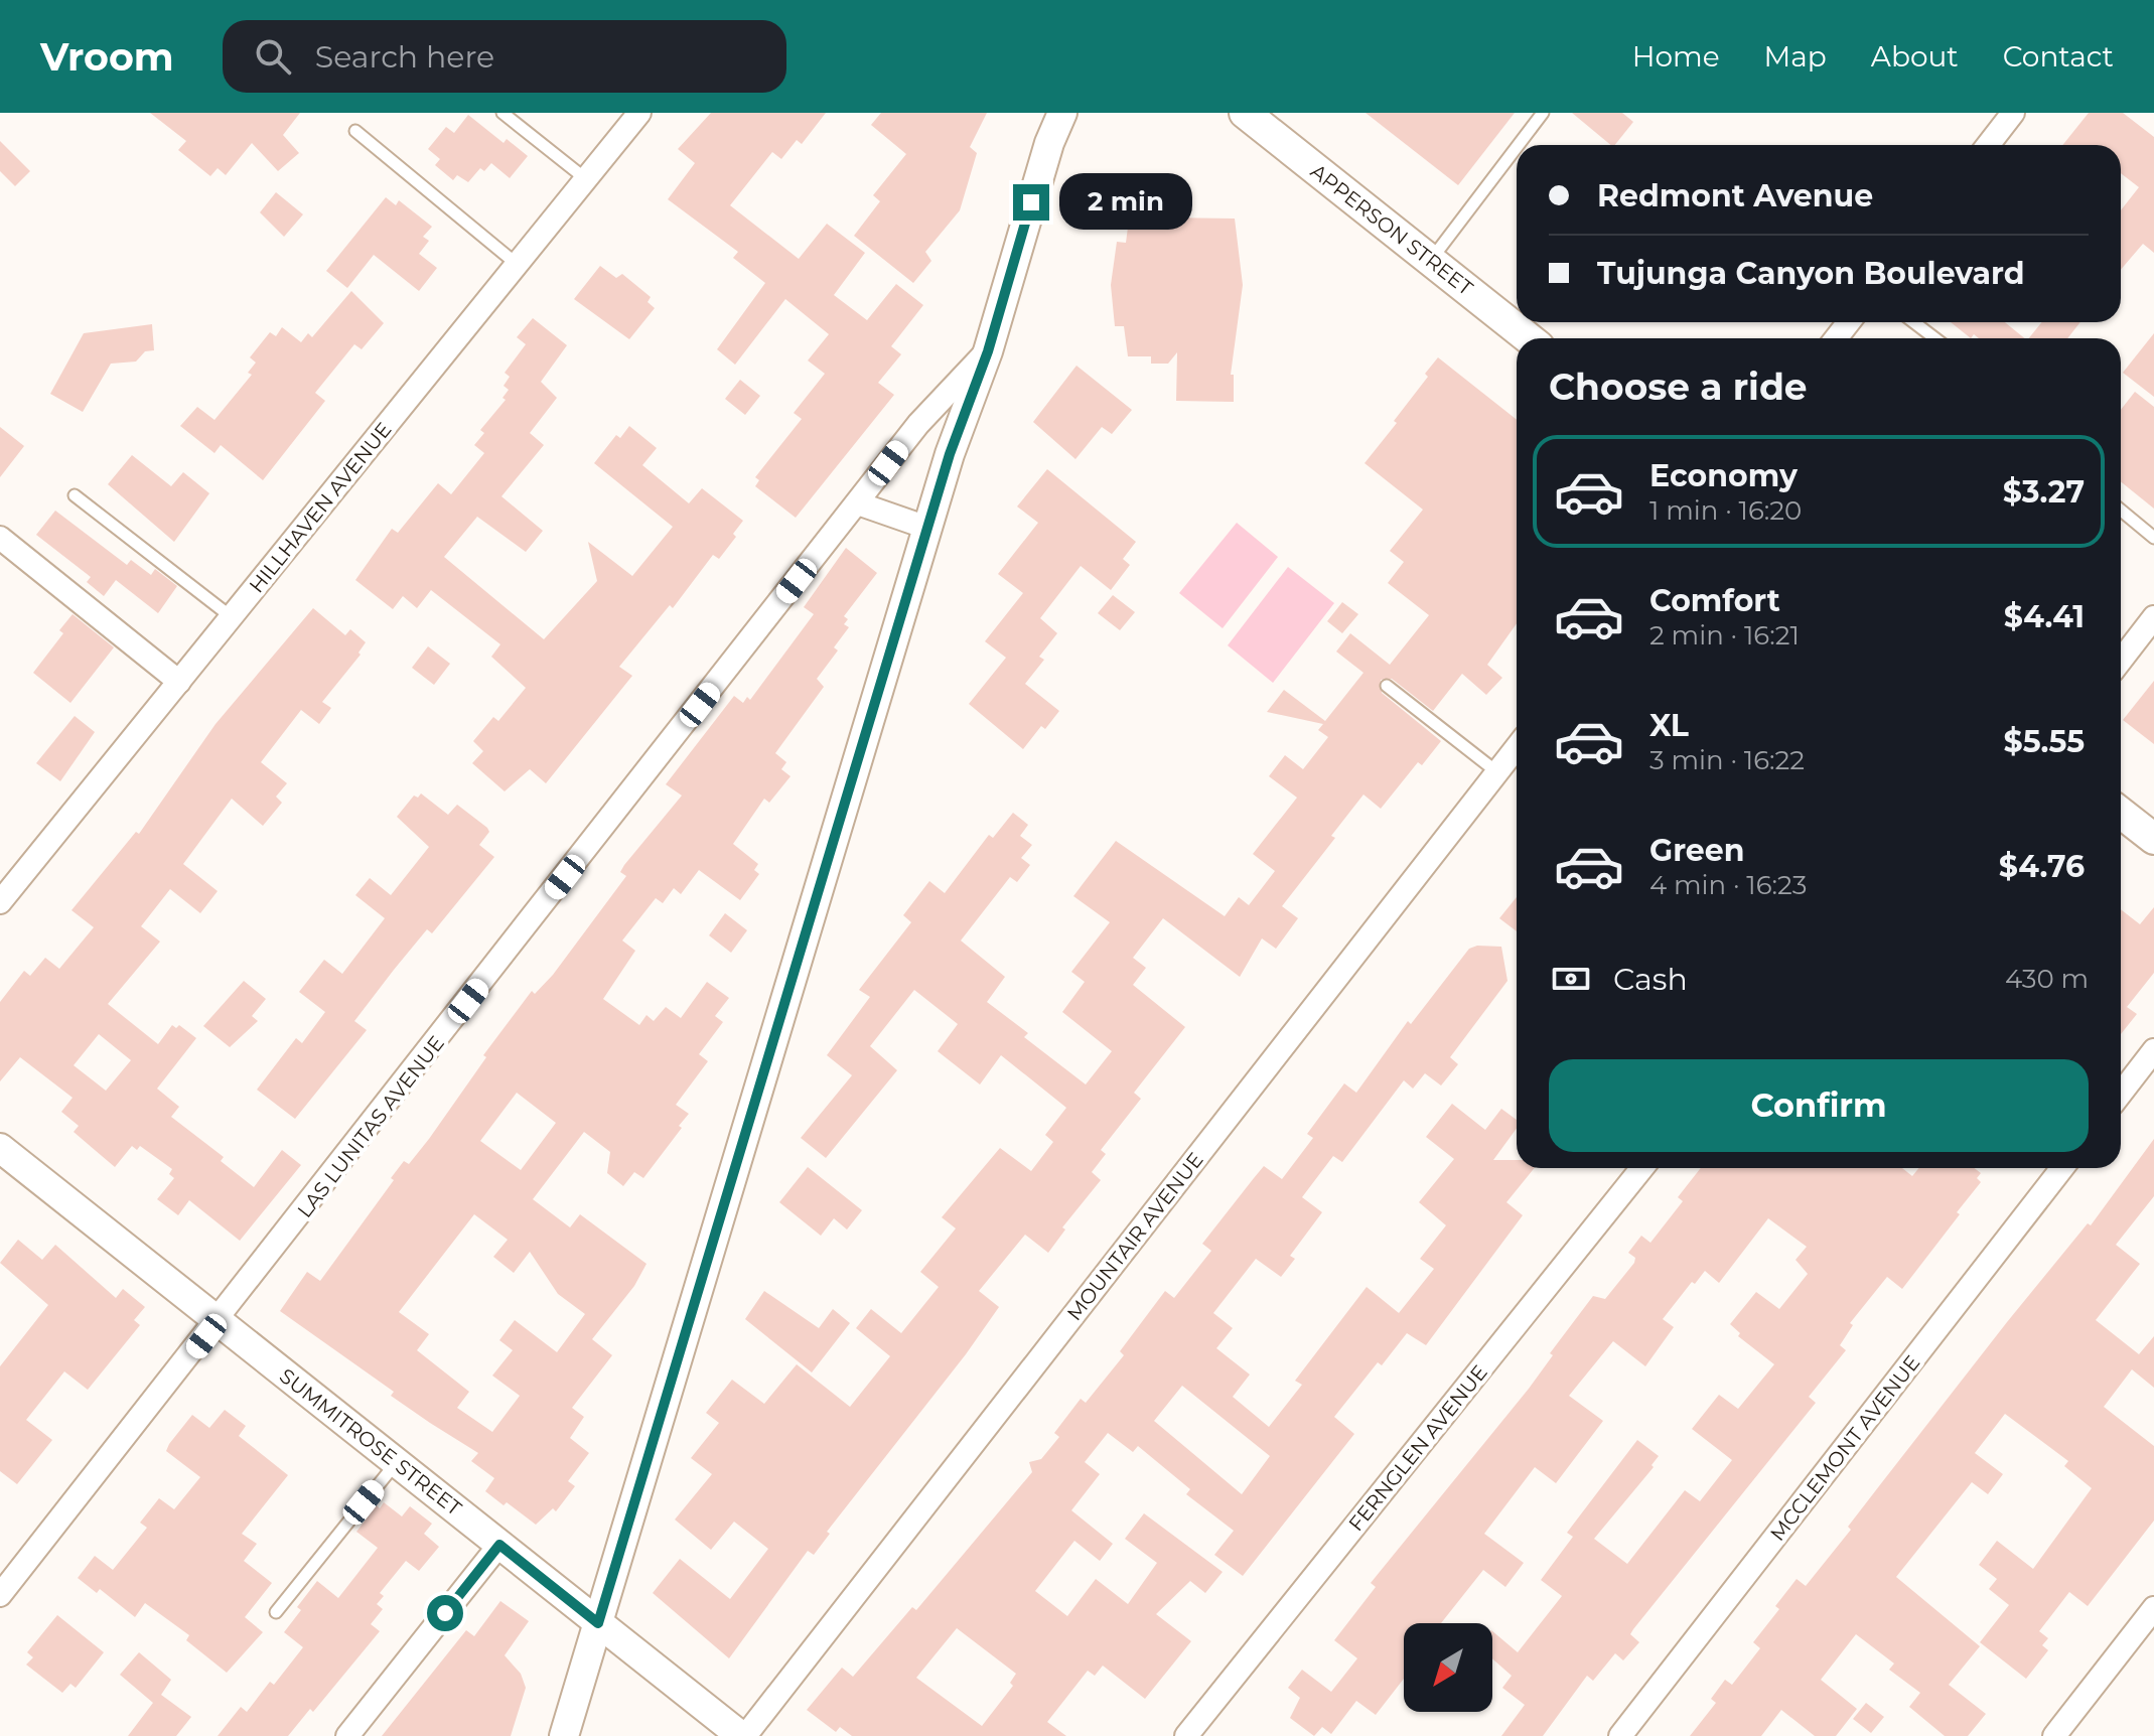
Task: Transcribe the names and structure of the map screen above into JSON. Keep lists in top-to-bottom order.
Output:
{
  "streets": {
    "main road": ["APPERSON STREET"],
    "street": [
      "HILLHAVEN AVENUE",
      "LAS LUNITAS AVENUE",
      "MOUNTAIR AVENUE",
      "SUMMITROSE STREET",
      "FERNGLEN AVENUE",
      "MCCLEMONT AVENUE"
    ]
  },
  "crossings": [
    ["LAS LUNITAS AVENUE", "SUMMITROSE STREET"],
    ["MOUNTAIR AVENUE", "SUMMITROSE STREET"]
  ],
  "north": "bottom left",
  "page": {
    "header": "Vroom",
    "search": "Search here",
    "nav": [
      "Home",
      "Map",
      "About",
      "Contact"
    ],
    "banner": ["Redmont Avenue", "Tujunga Canyon Boulevard"],
    "bubble": "2 min",
    "heading": "Choose a ride",
    "list": [
      {
        "name": "Economy",
        "note": "1 min · 16:20",
        "value": "$3.27"
      },
      {
        "name": "Comfort",
        "note": "2 min · 16:21",
        "value": "$4.41"
      },
      {
        "name": "XL",
        "note": "3 min · 16:22",
        "value": "$5.55"
      },
      {
        "name": "Green",
        "note": "4 min · 16:23",
        "value": "$4.76"
      }
    ],
    "pay": ["Cash", "430 m"],
    "buttons": "Confirm"
  }
}
